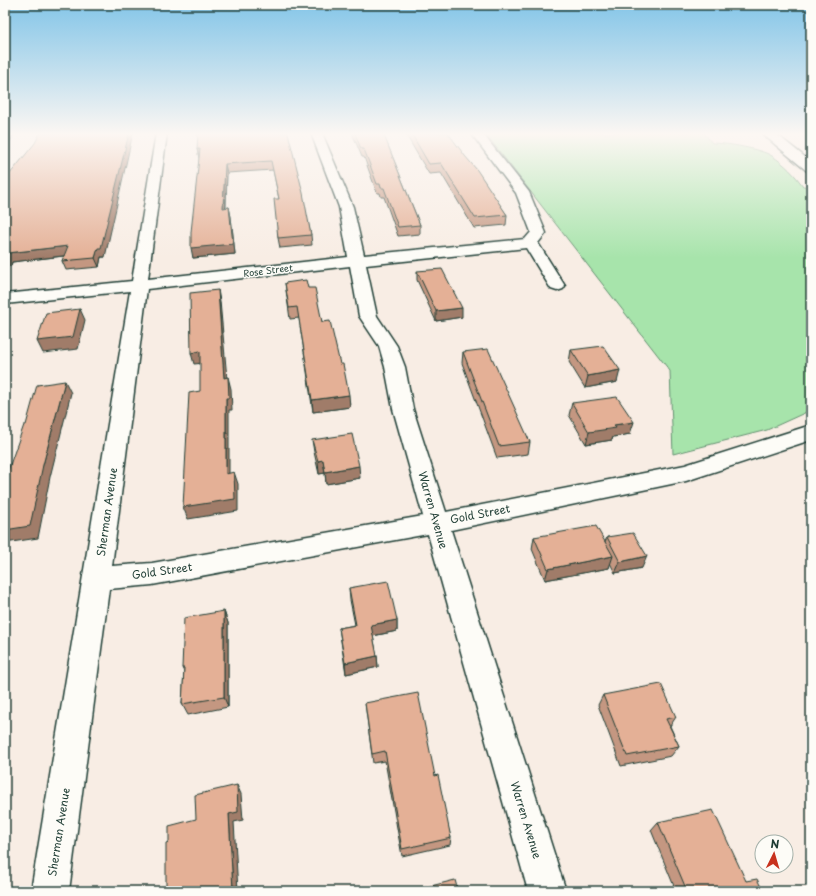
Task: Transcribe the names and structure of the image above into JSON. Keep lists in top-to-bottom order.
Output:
{
  "streets": {
    "street": [
      "Rose Street",
      "Warren Avenue",
      "Sherman Avenue",
      "Gold Street"
    ]
  },
  "crossings": [
    ["Rose Street", "Warren Avenue"],
    ["Rose Street", "Sherman Avenue"],
    ["Warren Avenue", "Gold Street"],
    ["Sherman Avenue", "Gold Street"]
  ],
  "north": "top"
}
